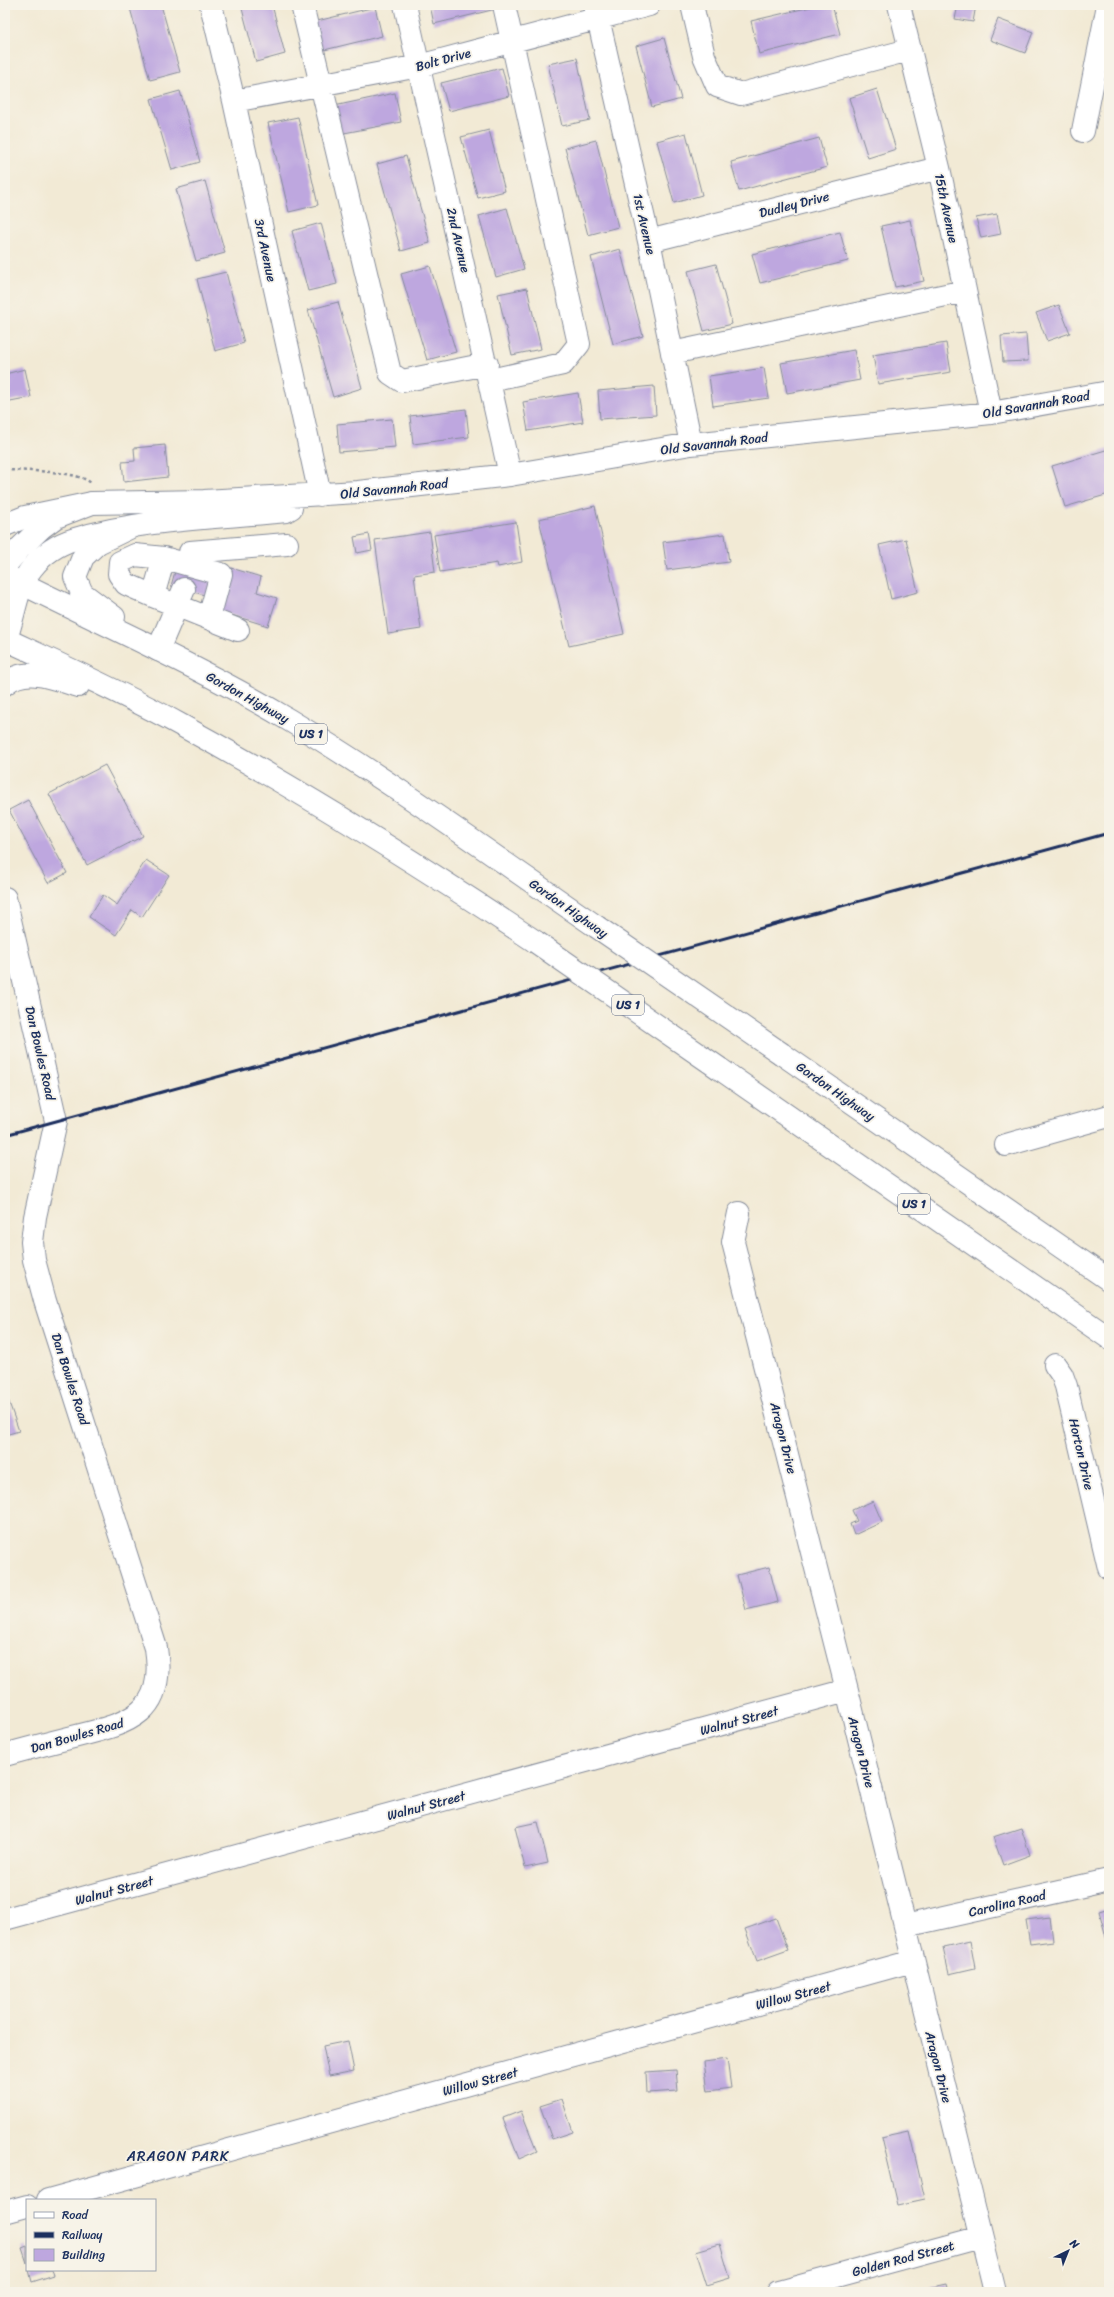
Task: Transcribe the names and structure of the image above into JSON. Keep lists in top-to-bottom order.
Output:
{
  "streets": {
    "main road": [
      "Bolt Drive",
      "Dudley Drive",
      "15th Avenue",
      "1st Avenue",
      "2nd Avenue",
      "3rd Avenue",
      "Old Savannah Road",
      "Gordon Highway",
      "US 1",
      "Dan Bowles Road",
      "Aragon Drive",
      "Horton Drive",
      "Walnut Street",
      "Carolina Road",
      "Willow Street",
      "Golden Rod Street"
    ]
  },
  "crossings": [
    ["Bolt Drive", "1st Avenue"],
    ["Bolt Drive", "2nd Avenue"],
    ["Bolt Drive", "3rd Avenue"],
    ["Dudley Drive", "15th Avenue"],
    ["Dudley Drive", "1st Avenue"],
    ["15th Avenue", "Old Savannah Road"],
    ["1st Avenue", "Old Savannah Road"],
    ["2nd Avenue", "Old Savannah Road"],
    ["3rd Avenue", "Old Savannah Road"],
    ["Old Savannah Road", "Gordon Highway"],
    ["Old Savannah Road", "US 1"],
    ["Aragon Drive", "Walnut Street"],
    ["Aragon Drive", "Carolina Road"],
    ["Aragon Drive", "Willow Street"],
    ["Aragon Drive", "Golden Rod Street"]
  ],
  "districts": ["ARAGON PARK"],
  "legend": ["Road", "Railway", "Building"],
  "north": "top right"
}
